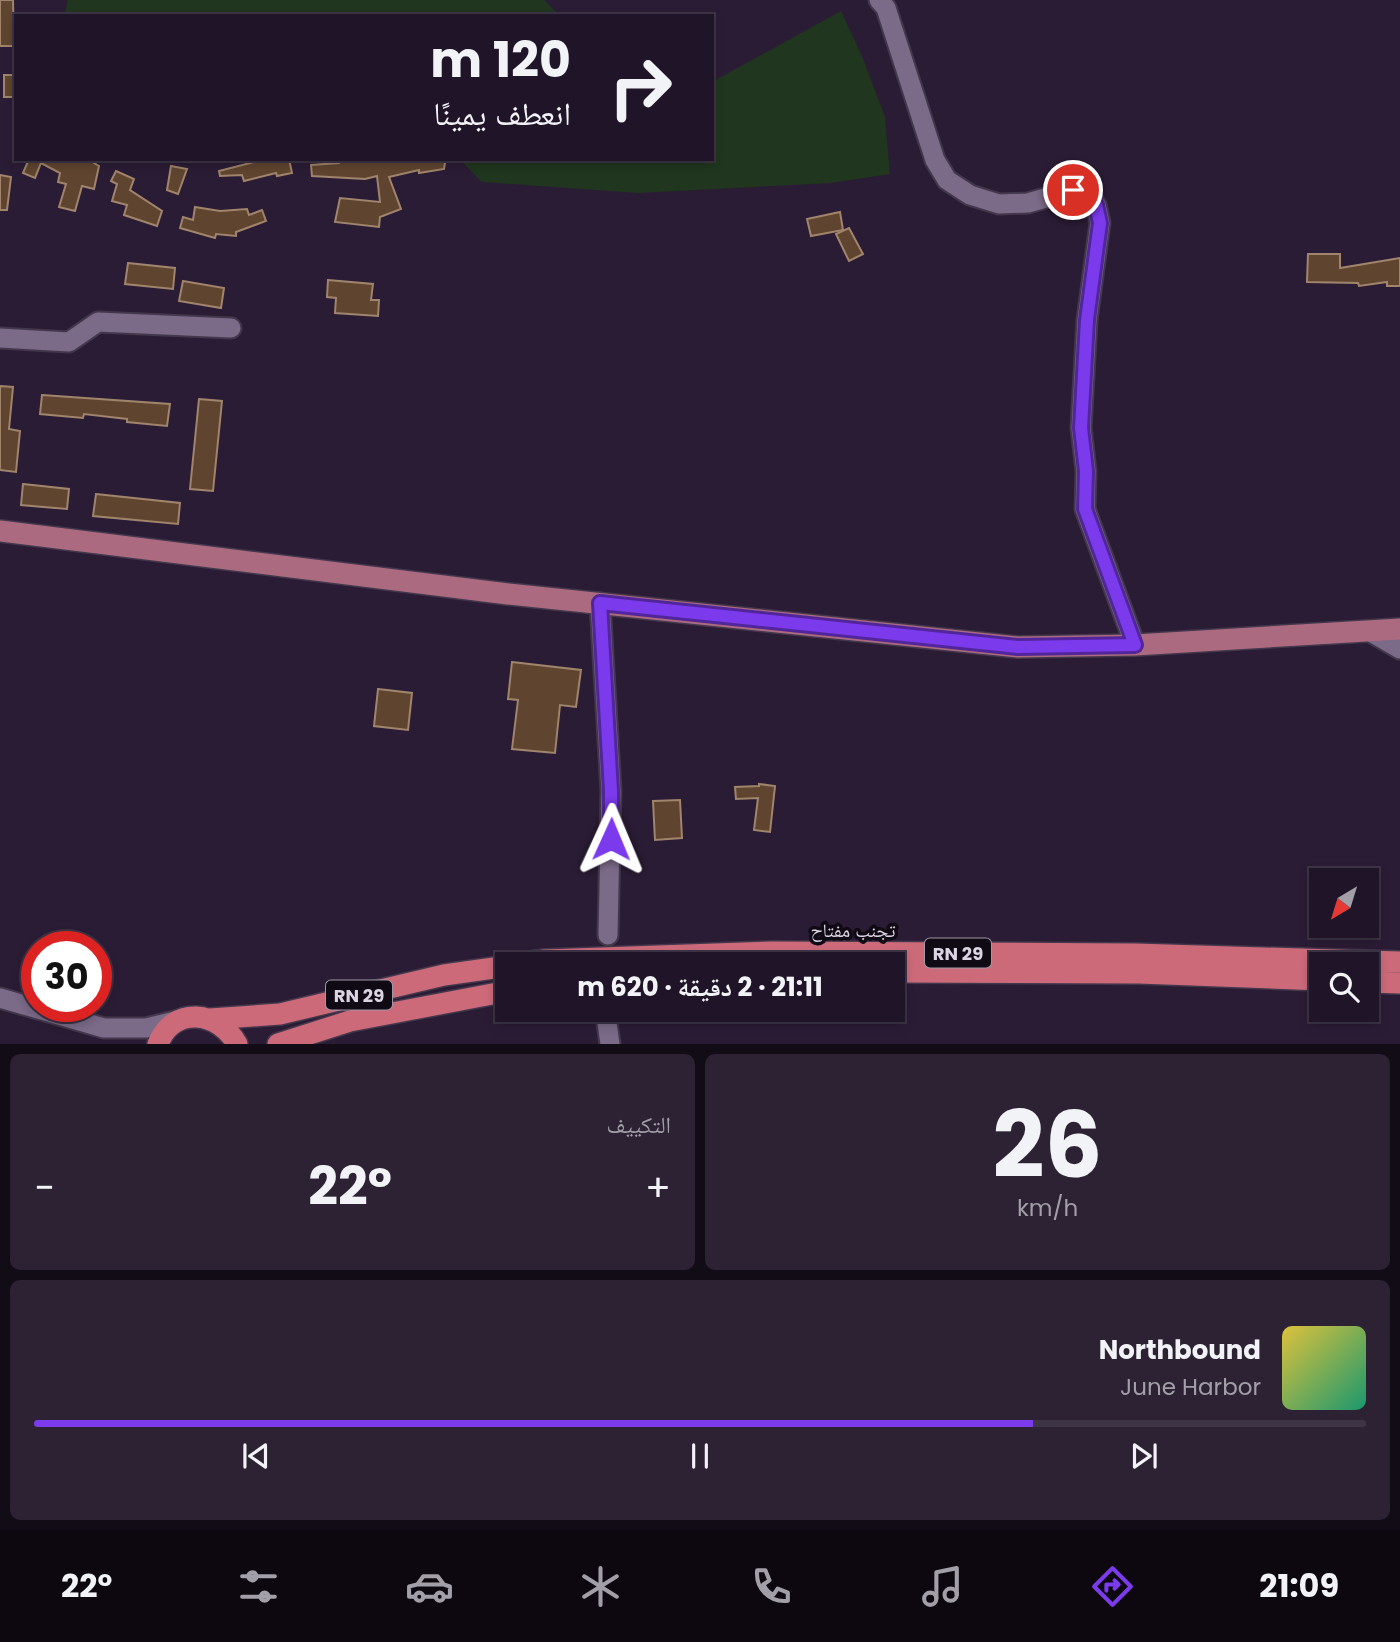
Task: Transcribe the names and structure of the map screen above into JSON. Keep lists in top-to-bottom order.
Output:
{
  "streets": {
    "highway": ["تجنب مفتاح", "RN 29"]
  },
  "north": "bottom left",
  "page": {
    "turn": ["120 m", "انعطف يمينًا"],
    "limit": "30",
    "trip": "21:11 · 2 دقيقة · 620 m",
    "tile": [
      ["26", "km/h"],
      "التكييف"
    ],
    "heat": ["−", "22°", "+"],
    "song": ["Northbound", "June Harbor"],
    "tabs": ["21:09", "22°"]
  }
}
